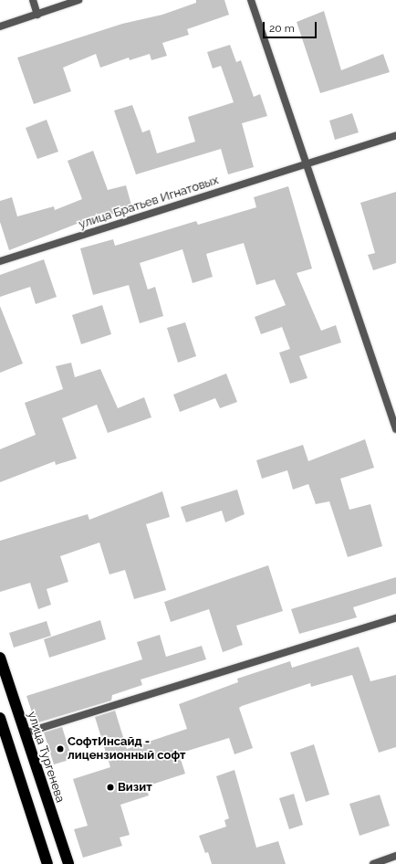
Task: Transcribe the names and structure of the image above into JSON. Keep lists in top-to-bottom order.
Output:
{
  "streets": {
    "highway": ["улица Тургенева"],
    "street": ["улица Братьев Игнатовых"]
  },
  "places": ["СофтИнсайд - лицензионный софт", "Визит"],
  "scale_bar": "20 m"
}
